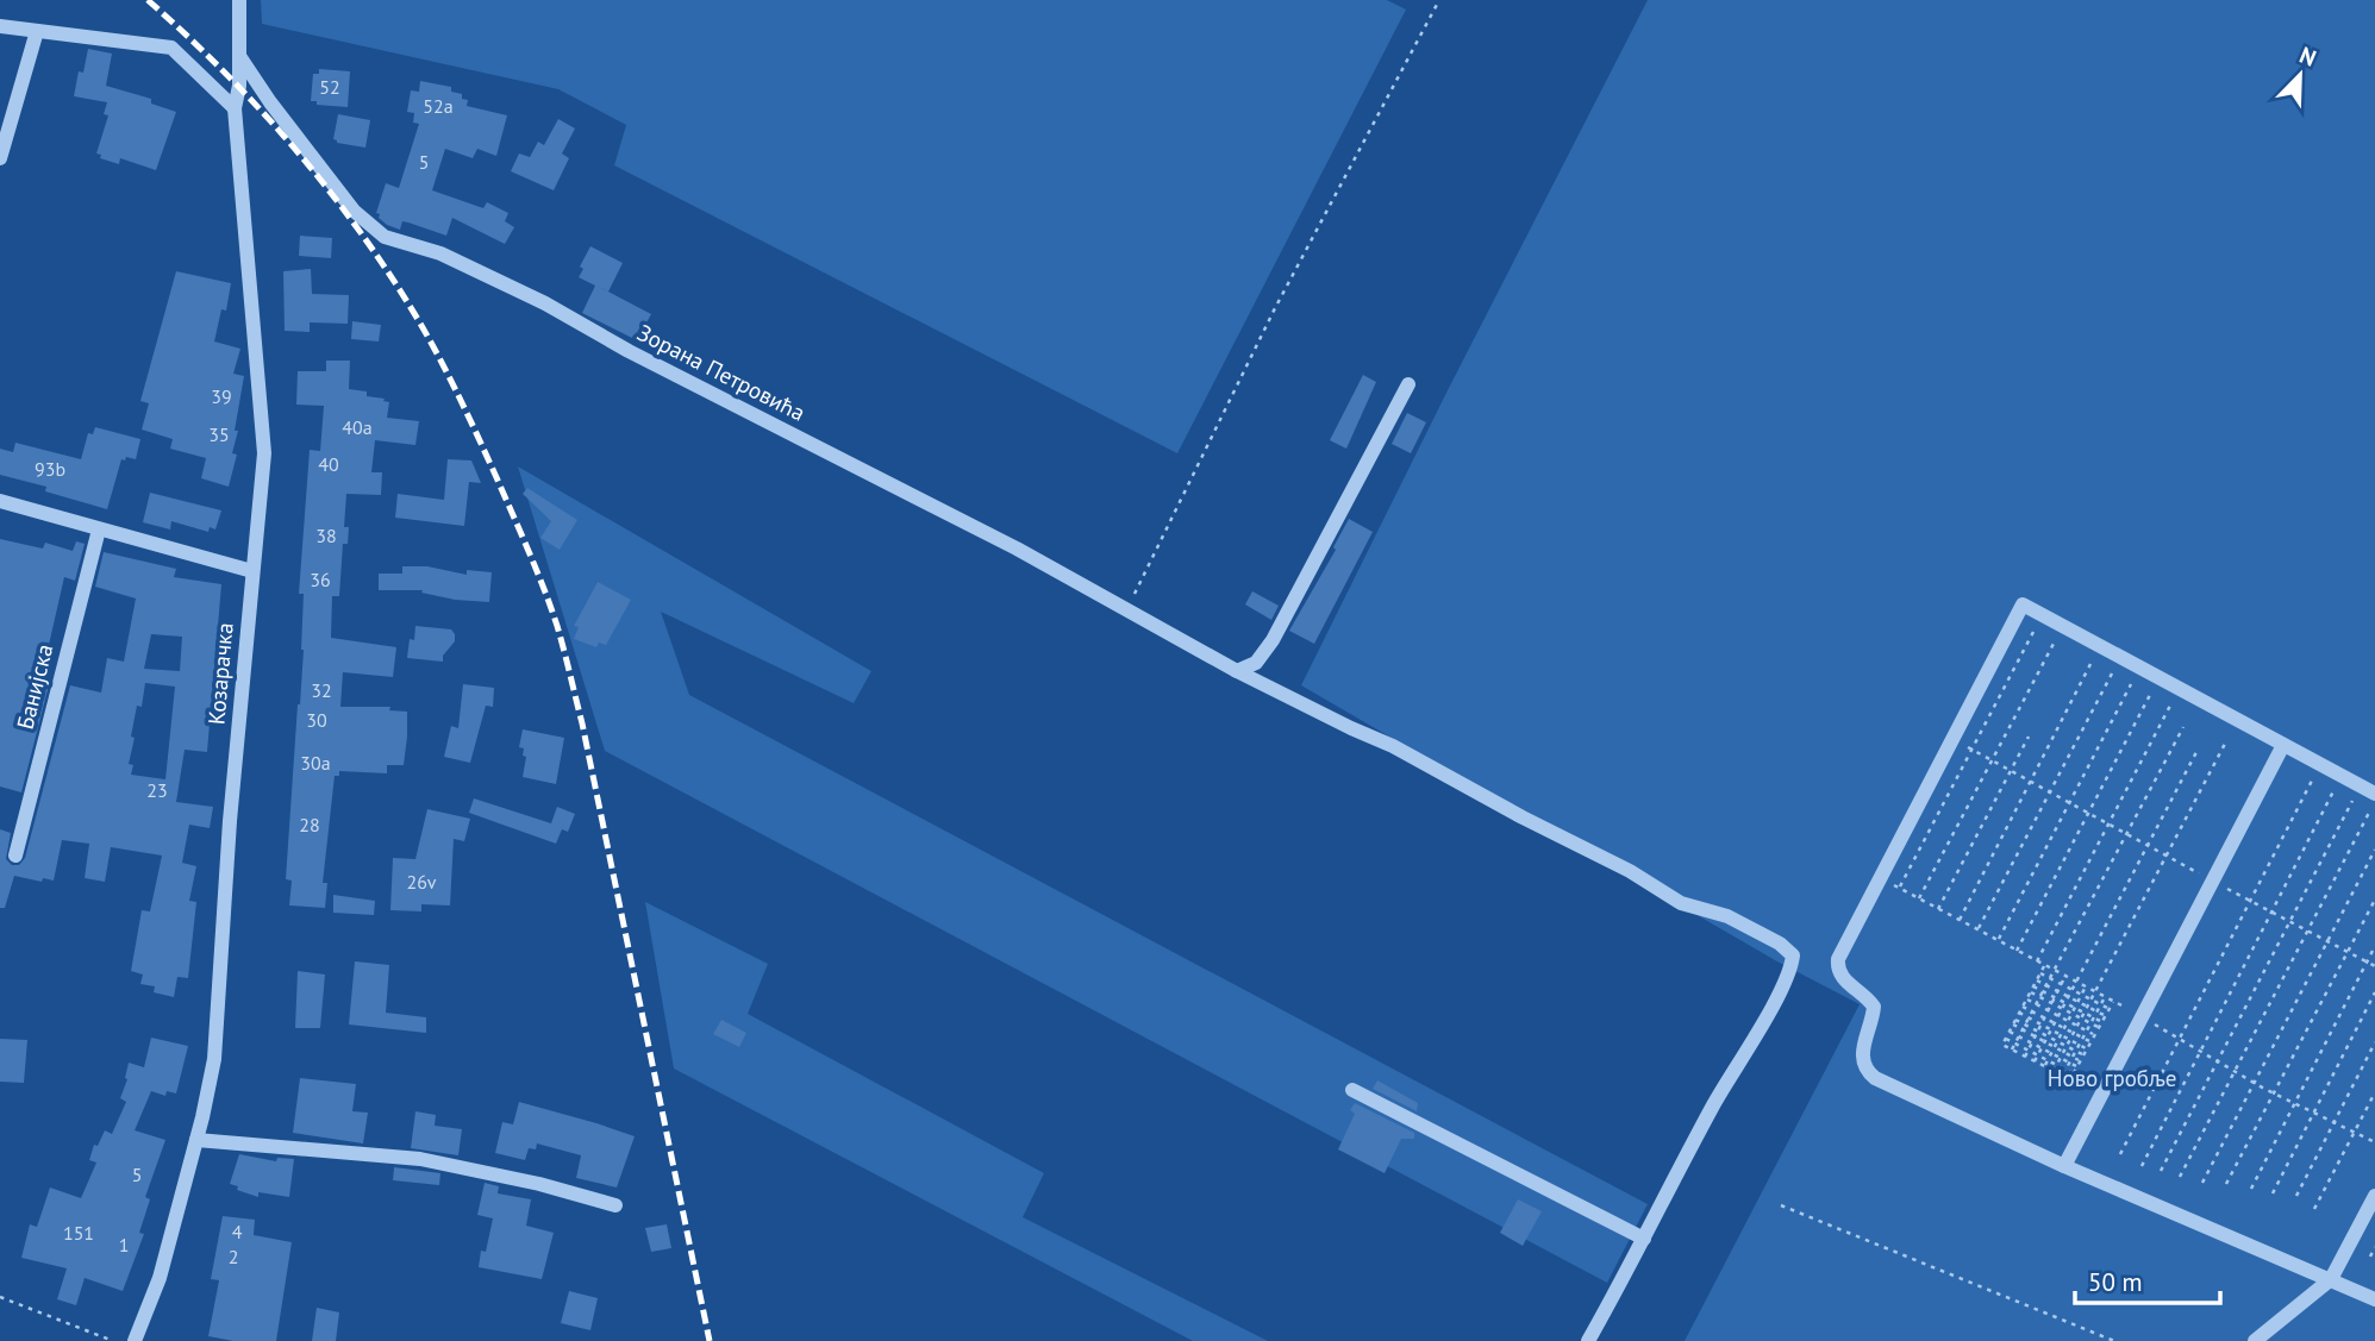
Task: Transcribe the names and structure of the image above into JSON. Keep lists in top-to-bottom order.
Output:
{
  "streets": {
    "street": ["Зорана Петровића", "Козарачка", "Банијска"]
  },
  "crossings": [
    ["Зорана Петровића", "Козарачка"]
  ],
  "parks": ["Ново гробље"],
  "house_numbers": [
    "52",
    "52a",
    "5",
    "39",
    "40a",
    "35",
    "40",
    "93b",
    "38",
    "36",
    "32",
    "30",
    "30a",
    "23",
    "28",
    "26v",
    "5",
    "4",
    "151",
    "1",
    "2"
  ],
  "scale_bar": "50 m",
  "north": "top right"
}
